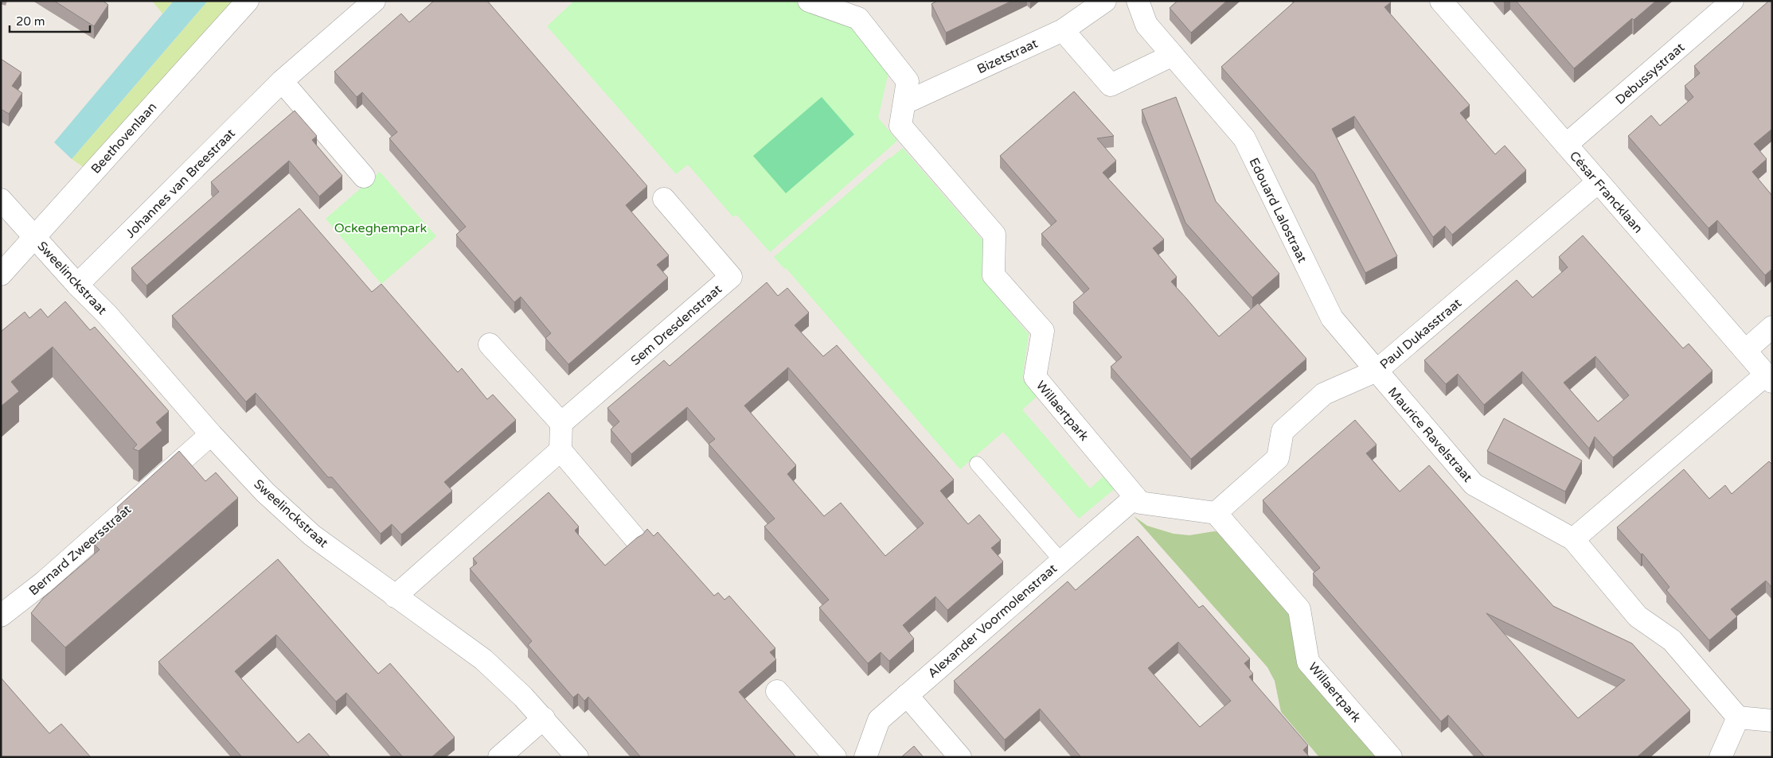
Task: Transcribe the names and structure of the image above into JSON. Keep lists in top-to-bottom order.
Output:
{
  "streets": {
    "street": [
      "Bizetstraat",
      "Debussystraat",
      "Beethovenlaan",
      "Johannes van Breestraat",
      "César Francklaan",
      "Edouard Lalostraat",
      "Sweelinckstraat",
      "Sem Dresdenstraat",
      "Paul Dukasstraat",
      "Willaertpark",
      "Maurice Ravelstraat",
      "Bernard Zweersstraat",
      "Alexander Voormolenstraat"
    ]
  },
  "crossings": [
    ["Bizetstraat", "Willaertpark"],
    ["Debussystraat", "César Francklaan"],
    ["Beethovenlaan", "Sweelinckstraat"],
    ["Johannes van Breestraat", "Sweelinckstraat"],
    ["César Francklaan", "Paul Dukasstraat"],
    ["Edouard Lalostraat", "Paul Dukasstraat"],
    ["Edouard Lalostraat", "Maurice Ravelstraat"],
    ["Sweelinckstraat", "Bernard Zweersstraat"],
    ["Paul Dukasstraat", "Willaertpark"],
    ["Paul Dukasstraat", "Maurice Ravelstraat"],
    ["Willaertpark", "Alexander Voormolenstraat"]
  ],
  "parks": ["Ockeghempark"],
  "scale_bar": "20 m"
}
